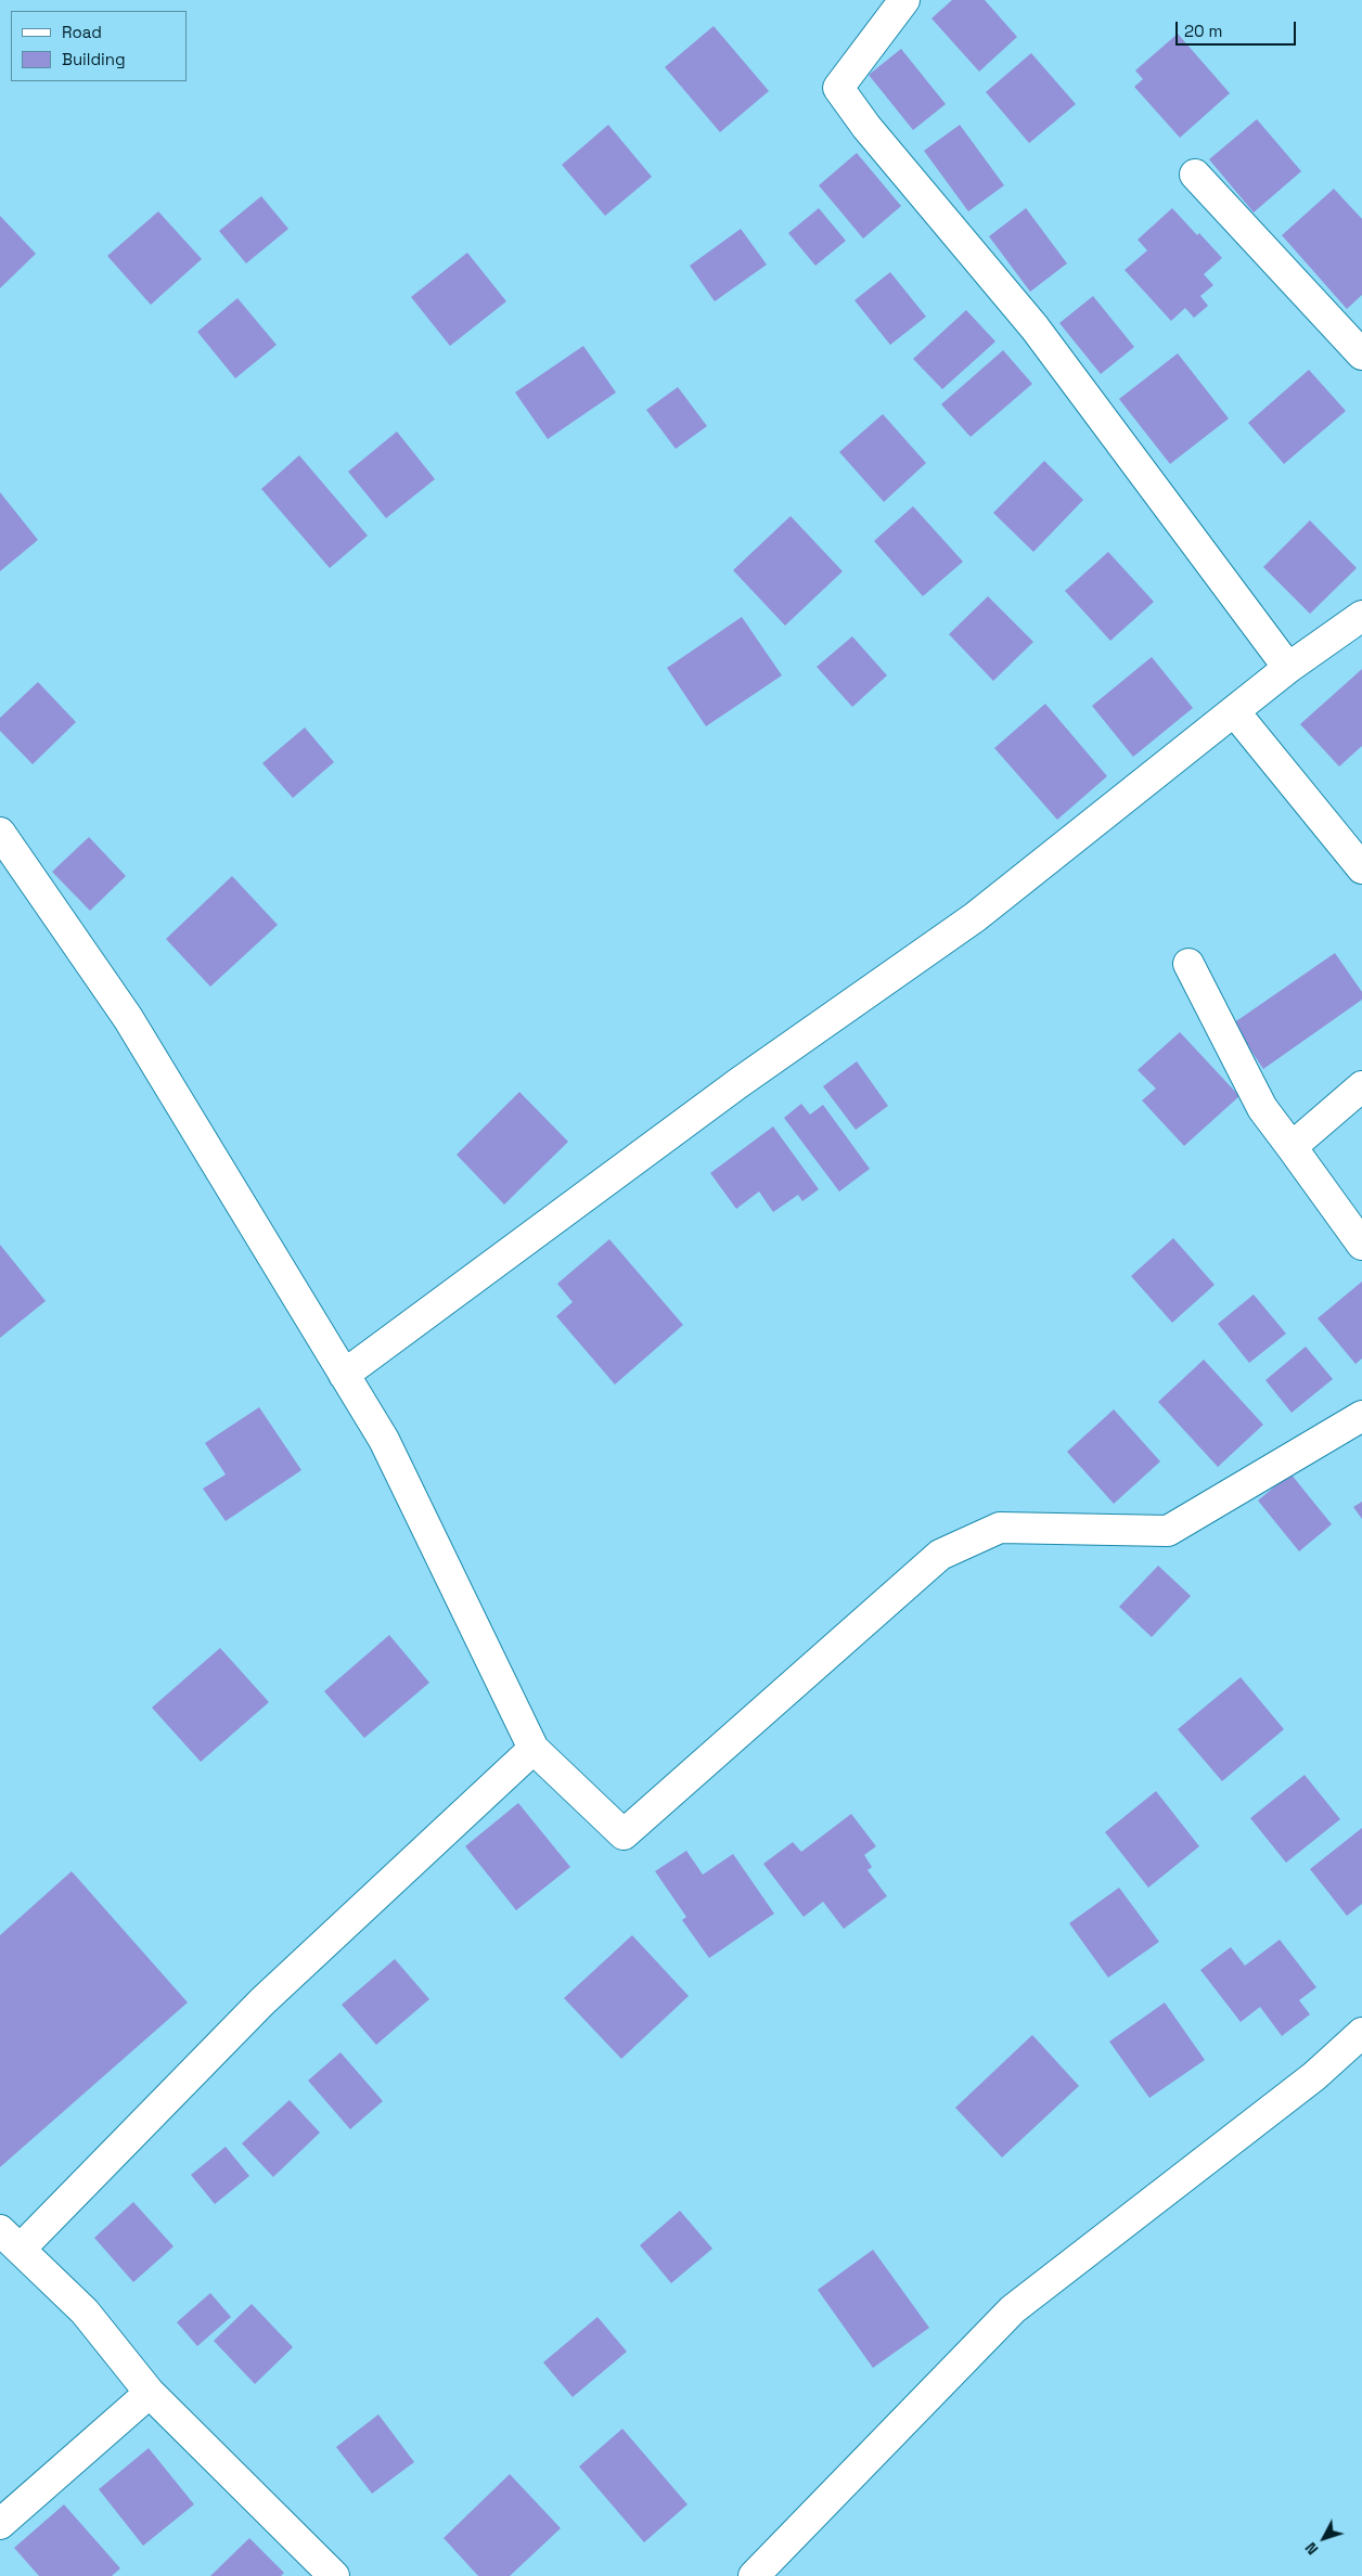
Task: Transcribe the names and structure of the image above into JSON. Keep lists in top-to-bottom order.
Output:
{
  "legend": ["Road", "Building"],
  "scale_bar": "20 m",
  "north": "bottom left"
}
